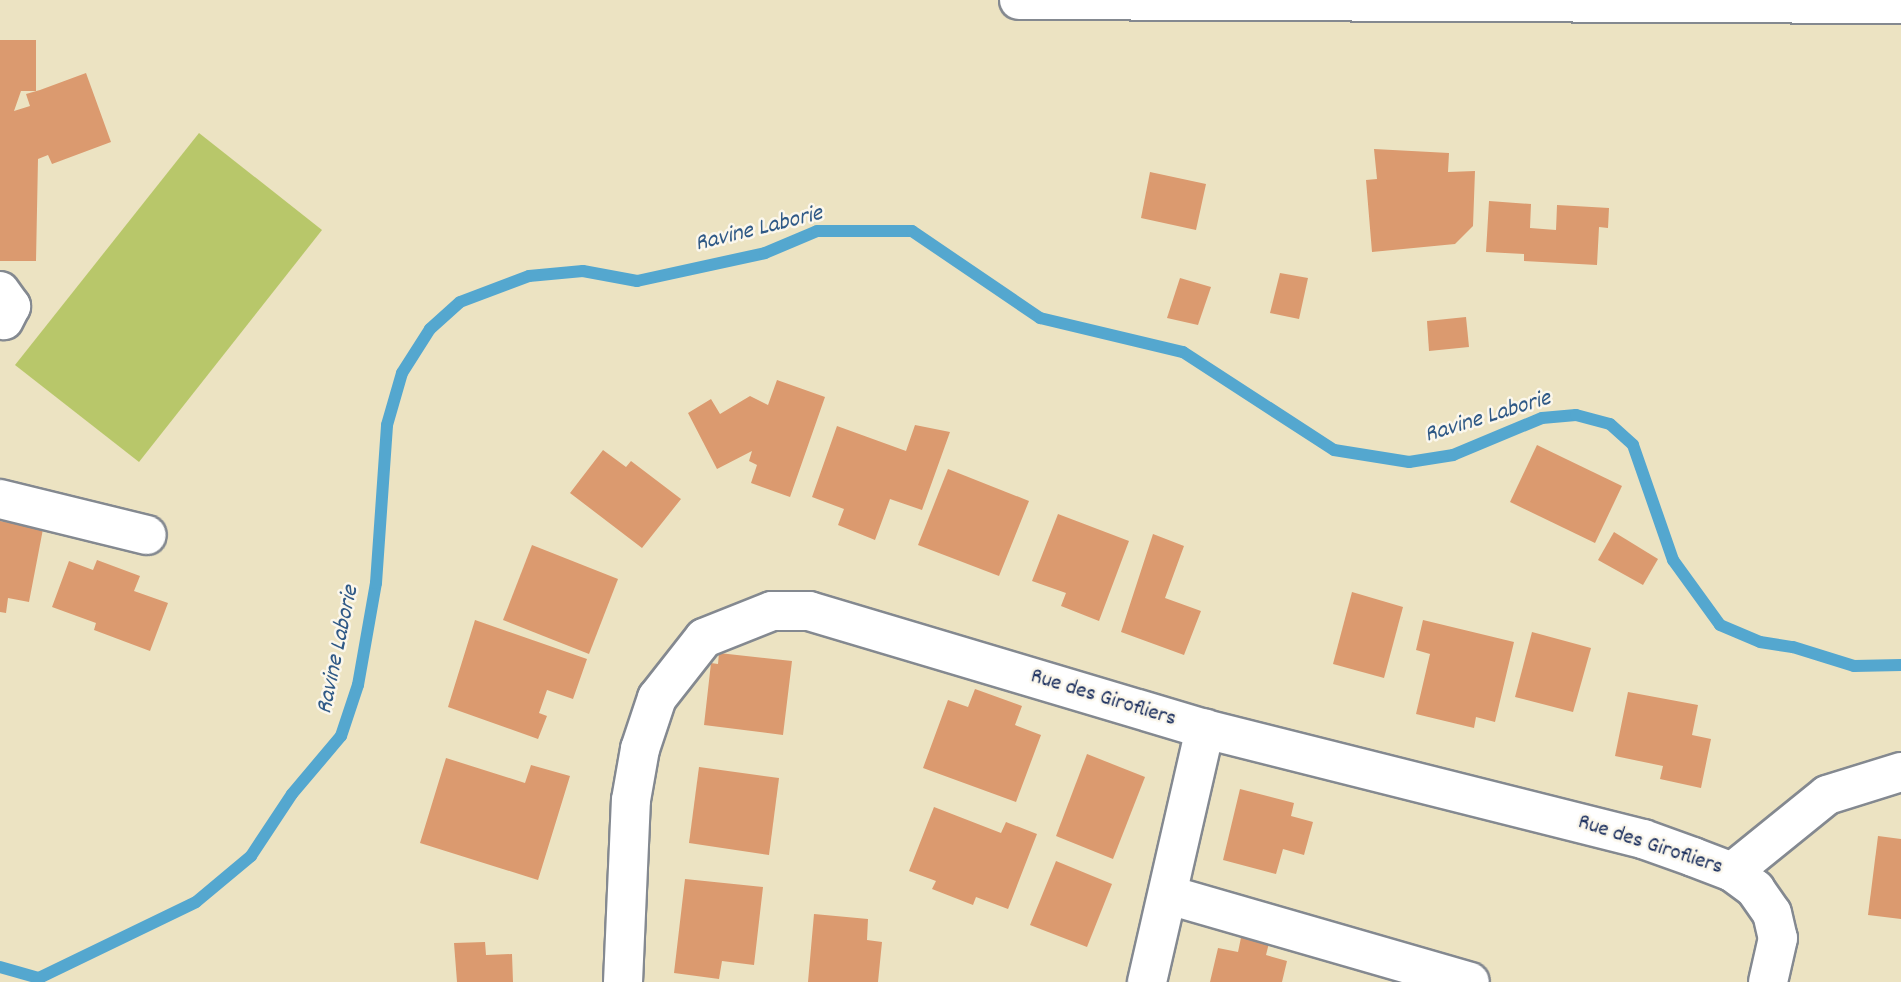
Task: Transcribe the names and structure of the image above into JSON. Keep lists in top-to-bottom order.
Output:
{
  "streets": {
    "street": ["Rue des Girofliers"]
  },
  "water": ["Ravine Laborie"]
}
